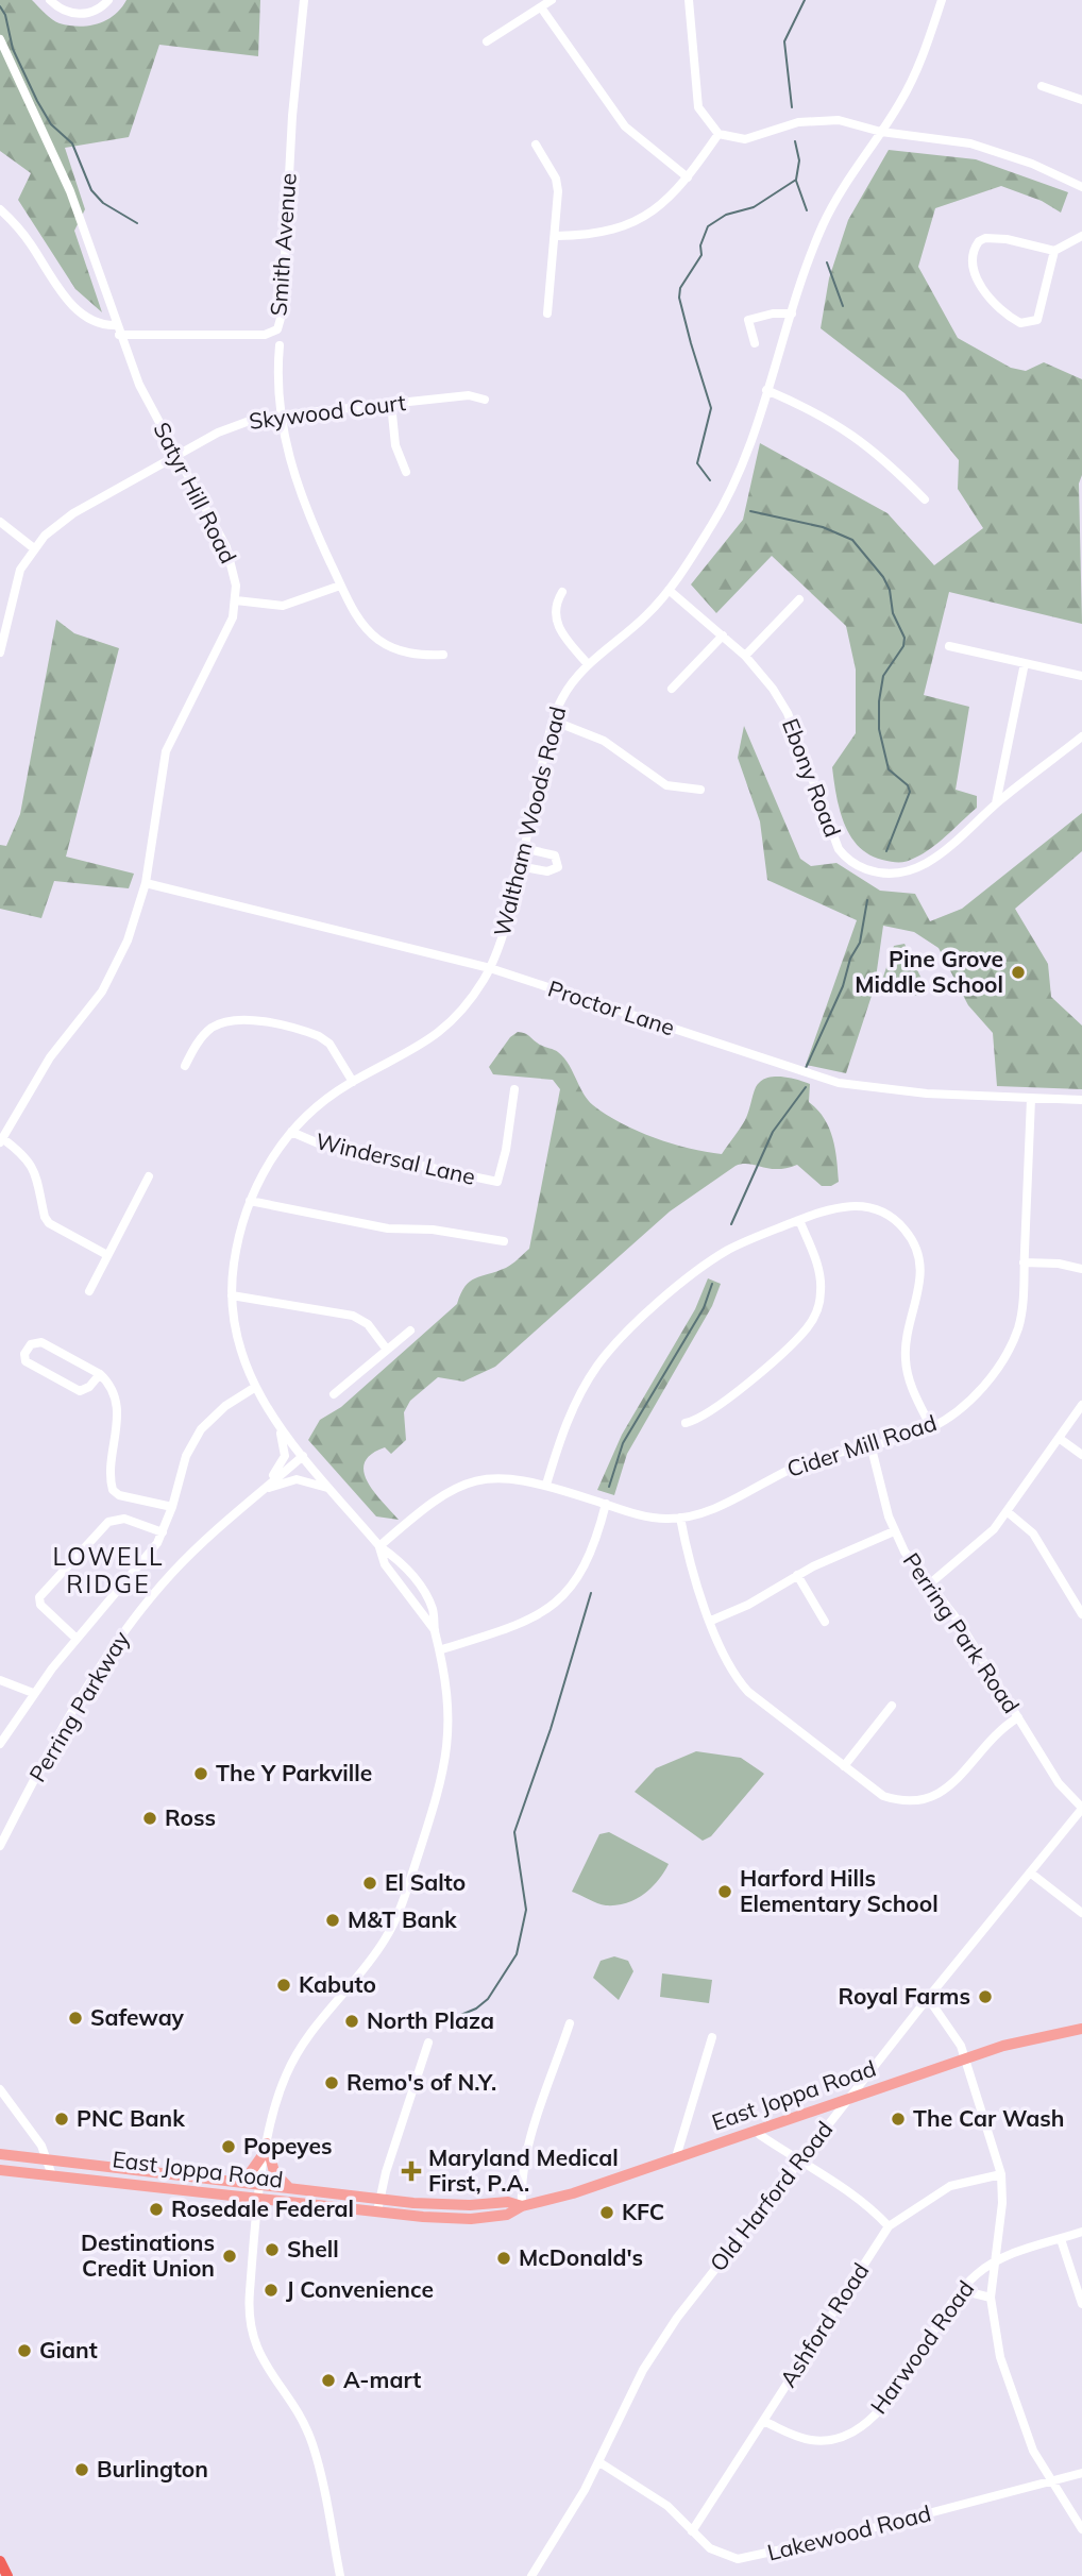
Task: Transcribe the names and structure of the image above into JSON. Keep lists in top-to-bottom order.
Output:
{
  "streets": {
    "main road": ["East Joppa Road"],
    "street": [
      "Smith Avenue",
      "Skywood Court",
      "Satyr Hill Road",
      "Ebony Road",
      "Waltham Woods Road",
      "Proctor Lane",
      "Windersal Lane",
      "Cider Mill Road",
      "Perring Park Road",
      "Perring Parkway",
      "Old Harford Road",
      "Ashford Road",
      "Harwood Road",
      "Lakewood Road"
    ]
  },
  "crossings": [
    ["Smith Avenue", "Satyr Hill Road"],
    ["Skywood Court", "Satyr Hill Road"],
    ["Satyr Hill Road", "Proctor Lane"],
    ["Ebony Road", "Waltham Woods Road"],
    ["Waltham Woods Road", "Proctor Lane"],
    ["Waltham Woods Road", "Windersal Lane"],
    ["Waltham Woods Road", "Cider Mill Road"],
    ["Waltham Woods Road", "Perring Parkway"],
    ["Waltham Woods Road", "East Joppa Road"],
    ["Proctor Lane", "Cider Mill Road"],
    ["Cider Mill Road", "Perring Park Road"],
    ["Perring Park Road", "Old Harford Road"],
    ["East Joppa Road", "Old Harford Road"],
    ["Old Harford Road", "Lakewood Road"],
    ["Ashford Road", "Harwood Road"],
    ["Ashford Road", "Lakewood Road"]
  ],
  "districts": ["LOWELL RIDGE"],
  "places": {
    "other": [
      "Pine Grove Middle School",
      "The Y Parkville",
      "Ross",
      "El Salto",
      "Harford Hills Elementary School",
      "M&T Bank",
      "Kabuto",
      "Royal Farms",
      "Safeway",
      "North Plaza",
      "Remo's of N.Y.",
      "PNC Bank",
      "The Car Wash",
      "Popeyes",
      "Rosedale Federal",
      "KFC",
      "Shell",
      "Destinations Credit Union",
      "McDonald's",
      "J Convenience",
      "Giant",
      "A-mart",
      "Burlington"
    ],
    "health": ["Maryland Medical First, P.A."]
  }
}
